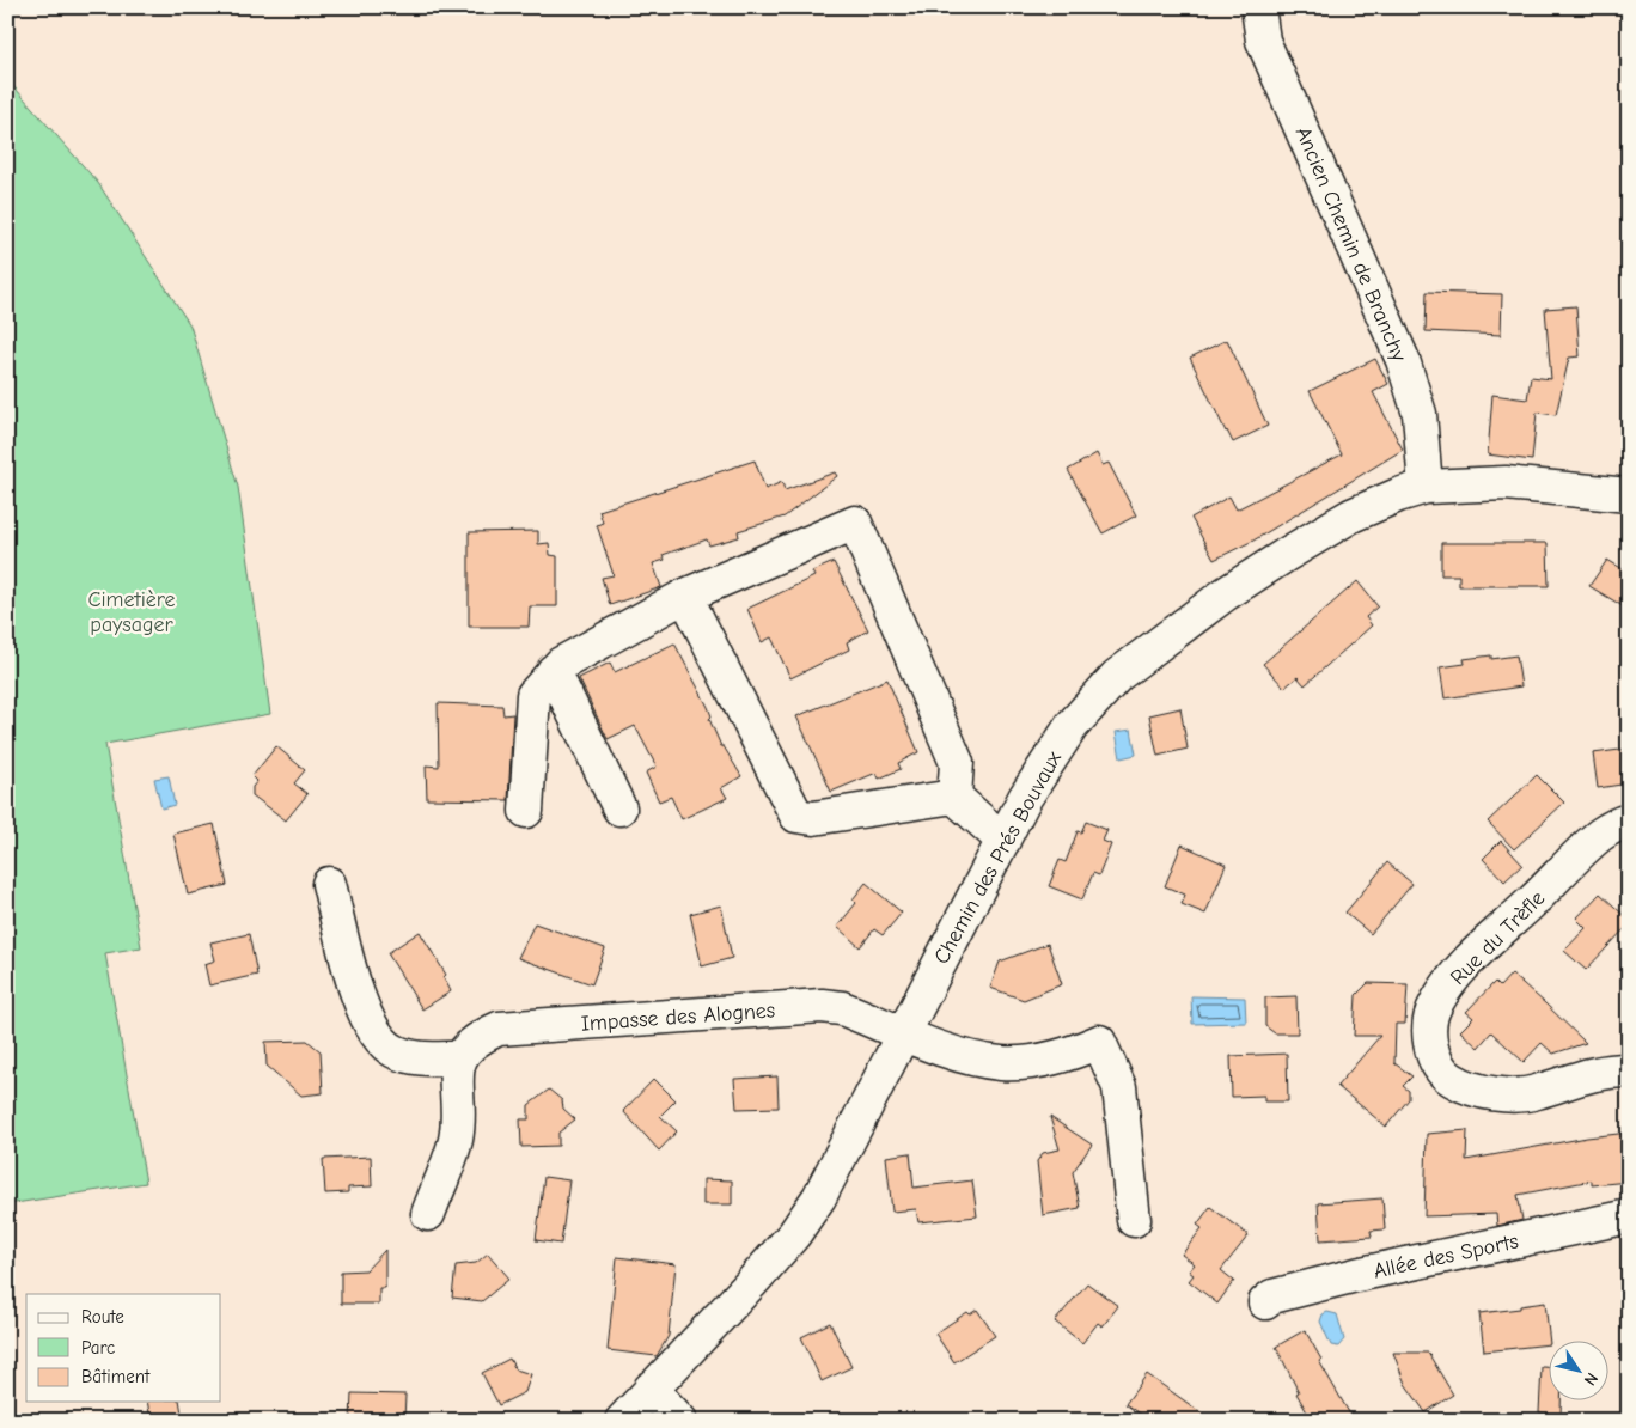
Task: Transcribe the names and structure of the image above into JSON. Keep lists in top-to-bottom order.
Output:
{
  "streets": {
    "street": [
      "Ancien Chemin de Branchy",
      "Chemin des Prés Bouvaux",
      "Rue du Trèfle",
      "Impasse des Alognes",
      "Allée des Sports"
    ]
  },
  "crossings": [
    ["Ancien Chemin de Branchy", "Chemin des Prés Bouvaux"],
    ["Chemin des Prés Bouvaux", "Impasse des Alognes"]
  ],
  "parks": ["Cimetière paysager"],
  "legend": ["Route", "Parc", "Bâtiment"],
  "north": "bottom right"
}
